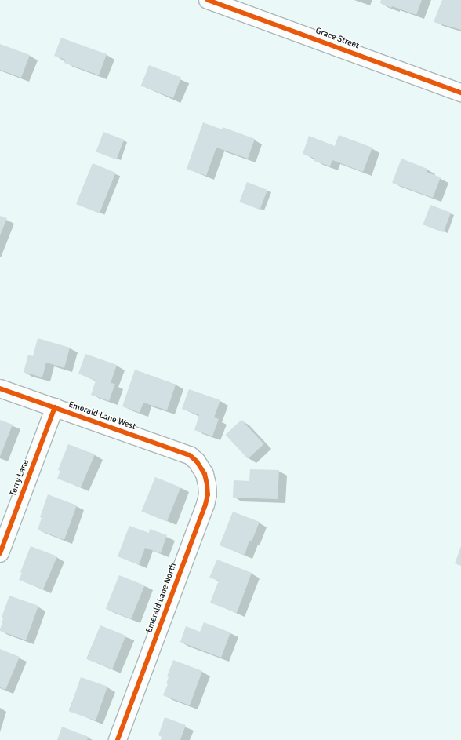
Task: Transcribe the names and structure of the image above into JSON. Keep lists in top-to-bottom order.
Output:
{
  "streets": {
    "street": [
      "Grace Street",
      "Emerald Lane West",
      "Terry Lane",
      "Emerald Lane North"
    ]
  },
  "crossings": [
    ["Emerald Lane West", "Terry Lane"],
    ["Emerald Lane West", "Emerald Lane North"]
  ]
}
